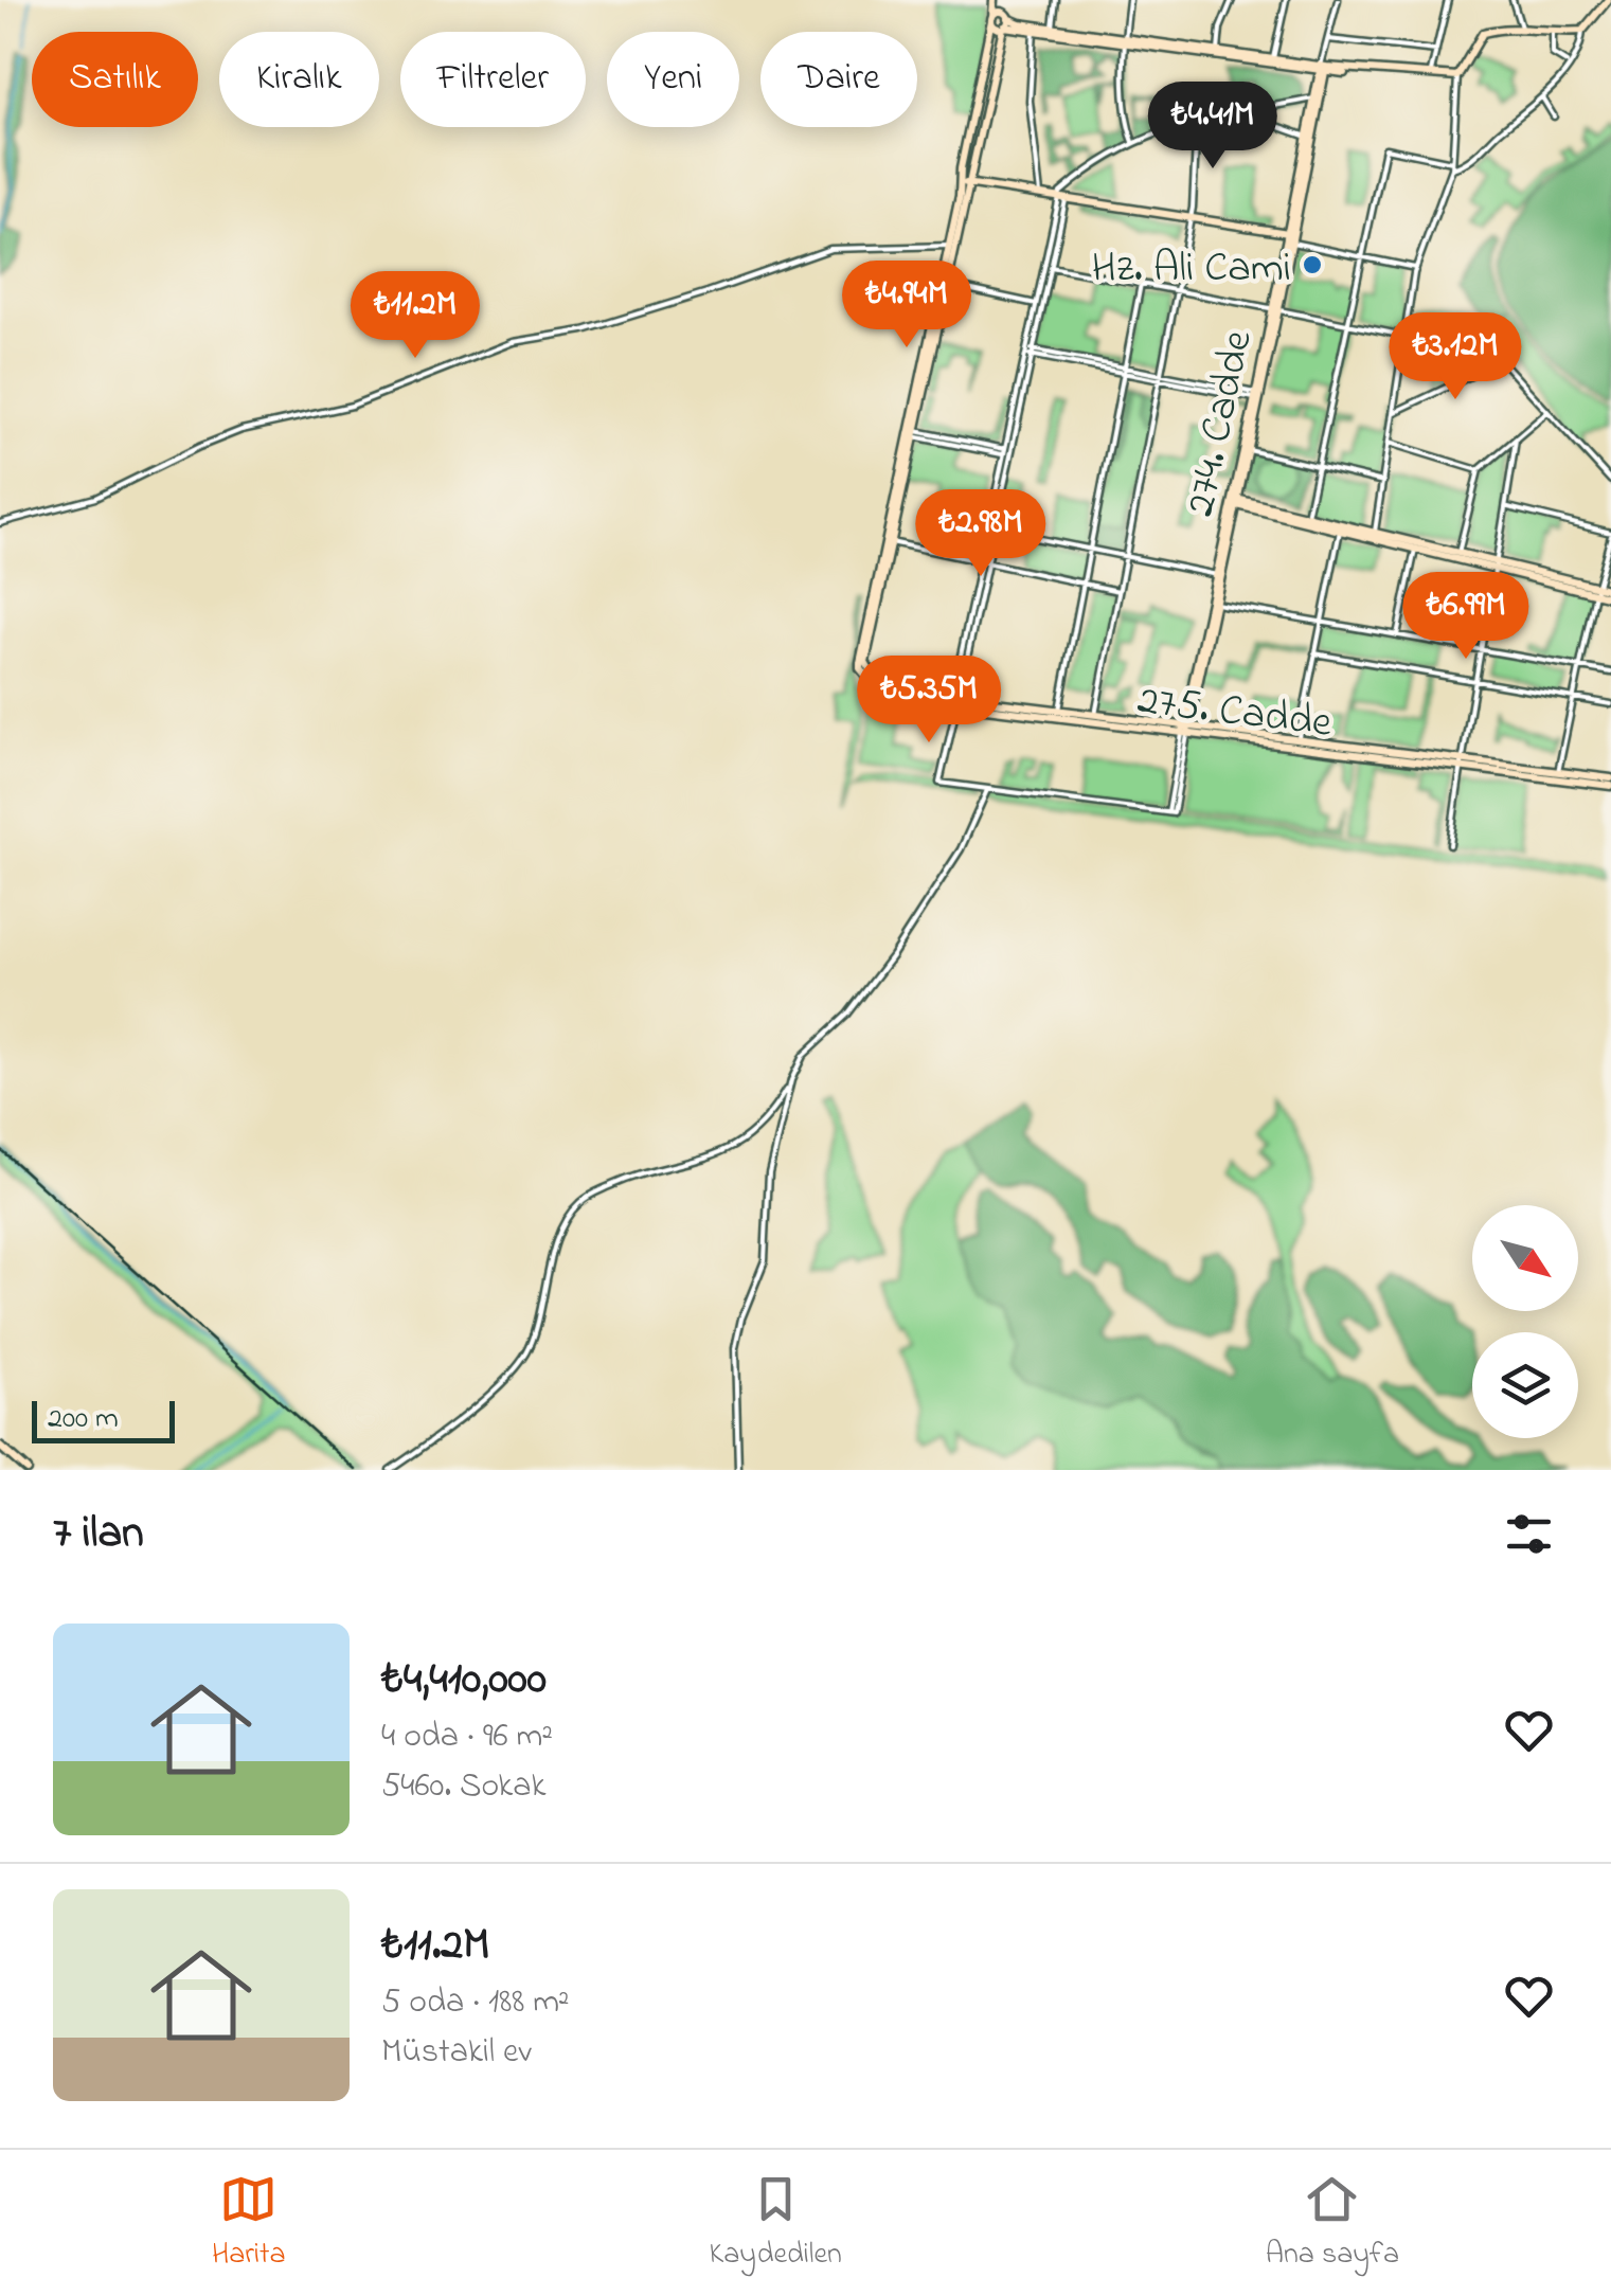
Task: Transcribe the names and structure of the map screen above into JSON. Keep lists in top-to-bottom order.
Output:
{
  "streets": {
    "street": ["274. Cadde", "275. Cadde"]
  },
  "crossings": [
    ["274. Cadde", "275. Cadde"]
  ],
  "places": ["Hz. Ali Cami"],
  "scale_bar": "200 m",
  "north": "bottom right",
  "page": {
    "chip": [
      "Satılık",
      "Kiralık",
      "Filtreler",
      "Yeni",
      "Daire"
    ],
    "price": [
      "₺4.41M",
      "₺4.94M",
      "₺11.2M",
      "₺3.12M",
      "₺2.98M",
      "₺6.99M",
      "₺5.35M"
    ],
    "scale": "200 m",
    "heading": "7 ilan",
    "list": [
      {
        "name": "₺4,410,000",
        "note": "4 oda · 96 m² · 5460. Sokak"
      },
      {
        "name": "₺11.2M",
        "note": "5 oda · 188 m² · Müstakil ev"
      }
    ],
    "tabs": ["Harita", "Kaydedilen", "Ana sayfa"]
  }
}
